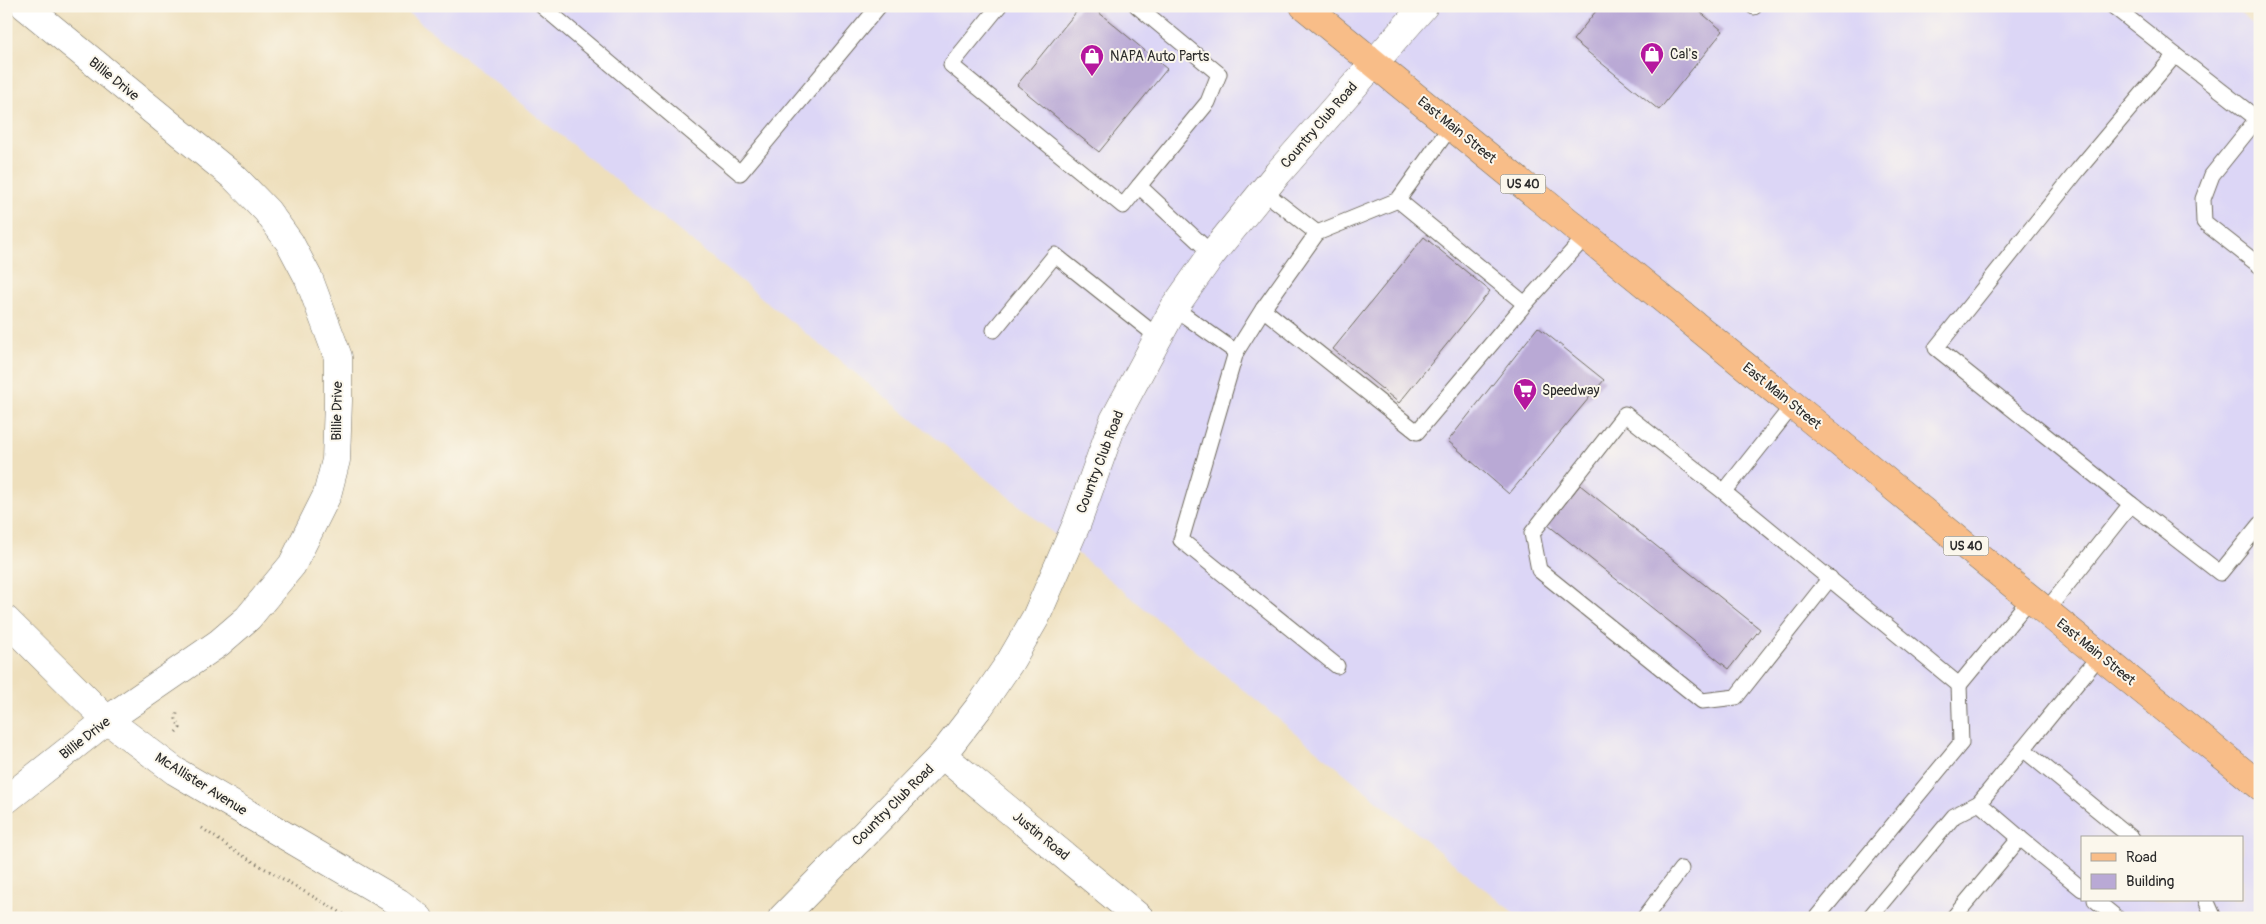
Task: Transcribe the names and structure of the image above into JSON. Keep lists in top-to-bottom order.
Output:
{
  "streets": {
    "main road": ["East Main Street", "US 40"],
    "street": [
      "Billie Drive",
      "Country Club Road",
      "McAllister Avenue",
      "Justin Road"
    ]
  },
  "crossings": [
    ["Billie Drive", "McAllister Avenue"],
    ["Country Club Road", "East Main Street"],
    ["Country Club Road", "Justin Road"]
  ],
  "places": {
    "shop": ["Cal's", "NAPA Auto Parts"],
    "supermarket": ["Speedway"]
  },
  "legend": ["Road", "Building"]
}
